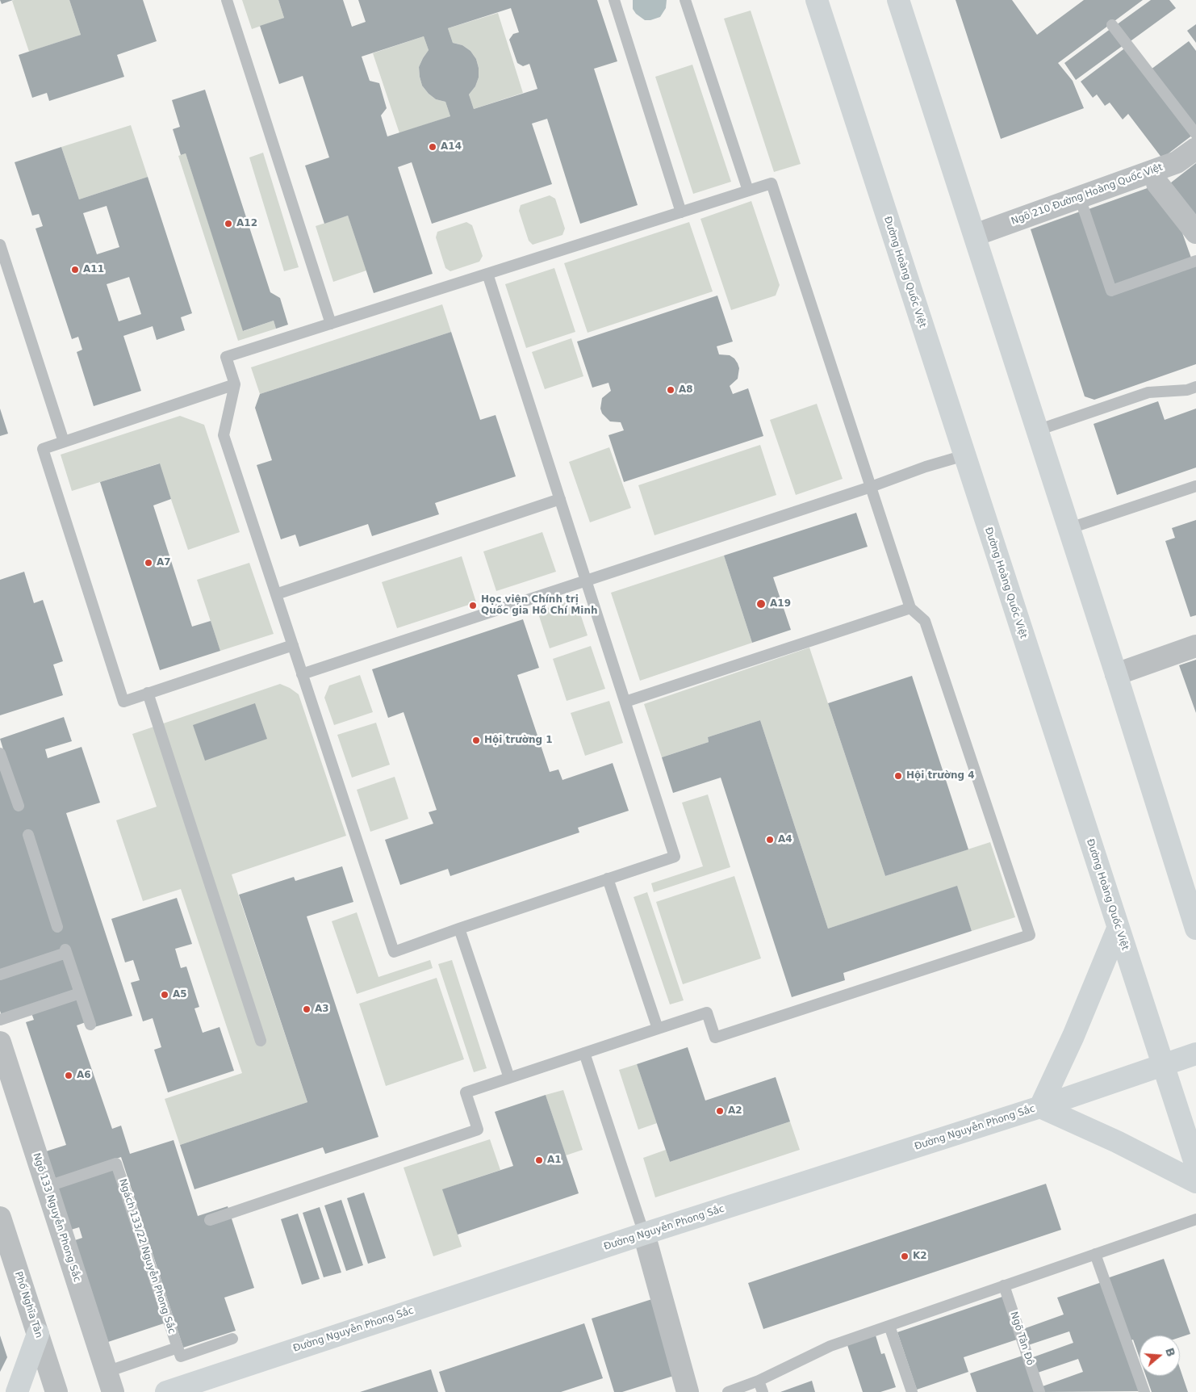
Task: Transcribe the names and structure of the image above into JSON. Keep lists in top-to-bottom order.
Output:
{
  "streets": {
    "main road": ["Đường Hoàng Quốc Việt", "Đường Nguyễn Phong Sắc"],
    "street": ["Ngõ 210 Đường Hoàng Quốc Việt", "Ngõ 133 Nguyễn Phong Sắc", "Phố Nghĩa Tân"],
    "lane": ["Ngách 133/22 Nguyễn Phong Sắc", "Ngõ Tân Đô"]
  },
  "crossings": [
    ["Đường Hoàng Quốc Việt", "Đường Nguyễn Phong Sắc"],
    ["Ngõ 133 Nguyễn Phong Sắc", "Ngách 133/22 Nguyễn Phong Sắc"]
  ],
  "places": [
    "A14",
    "A12",
    "A11",
    "A8",
    "A7",
    "A19",
    "Học viện Chính trị Quốc gia Hồ Chí Minh",
    "Hội trường 1",
    "Hội trường 4",
    "A4",
    "A5",
    "A3",
    "A6",
    "A2",
    "A1",
    "K2"
  ],
  "north": "right"
}
